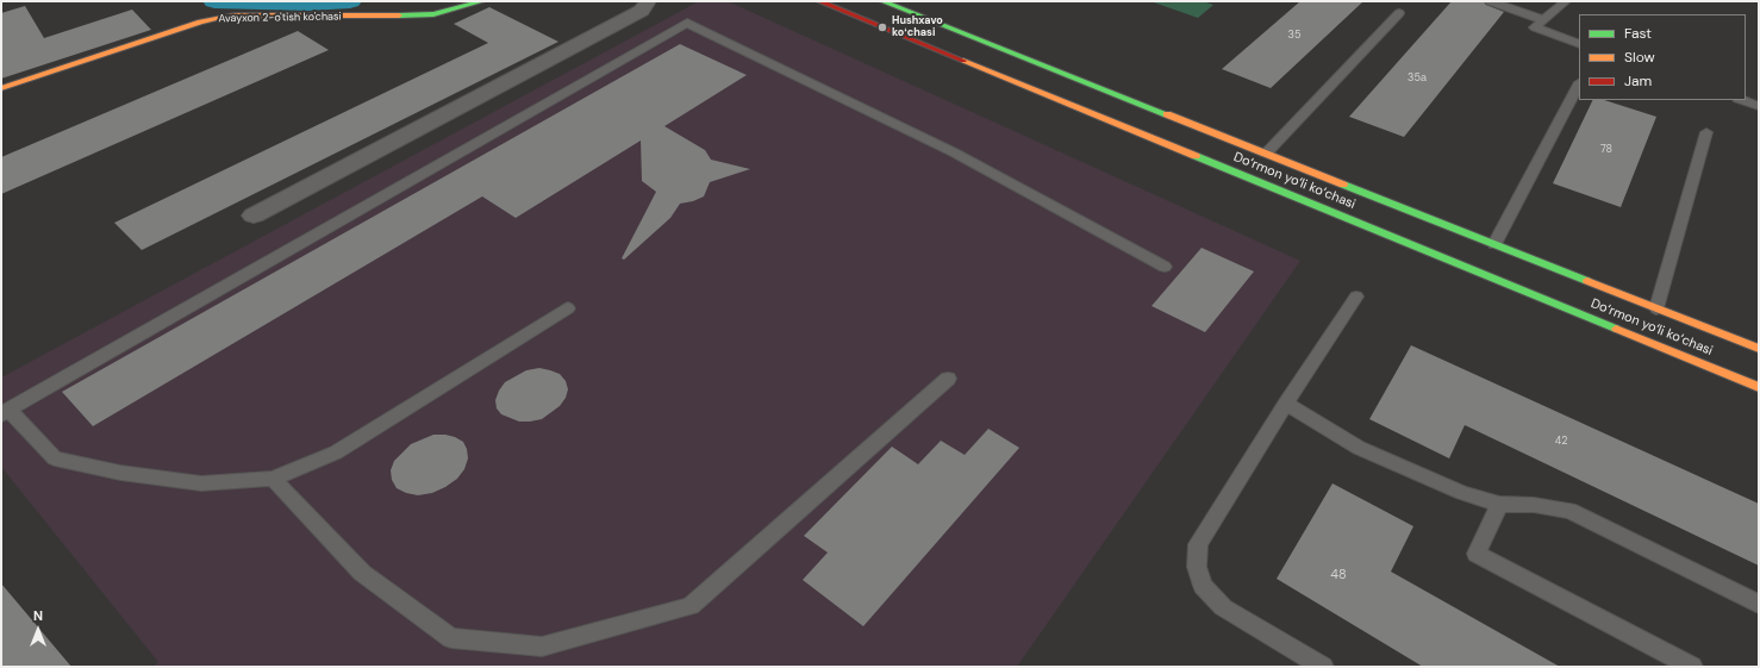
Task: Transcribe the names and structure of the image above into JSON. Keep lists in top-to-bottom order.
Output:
{
  "streets": {
    "main road": ["Avayxon 2-o'tish ko'chasi", "Do‘rmon yo‘li ko‘chasi"]
  },
  "places": ["Hushxavo koʻchasi"],
  "house_numbers": [
    "35",
    "35а",
    "78",
    "42",
    "48"
  ],
  "legend": ["Fast", "Slow", "Jam"],
  "north": "top"
}
